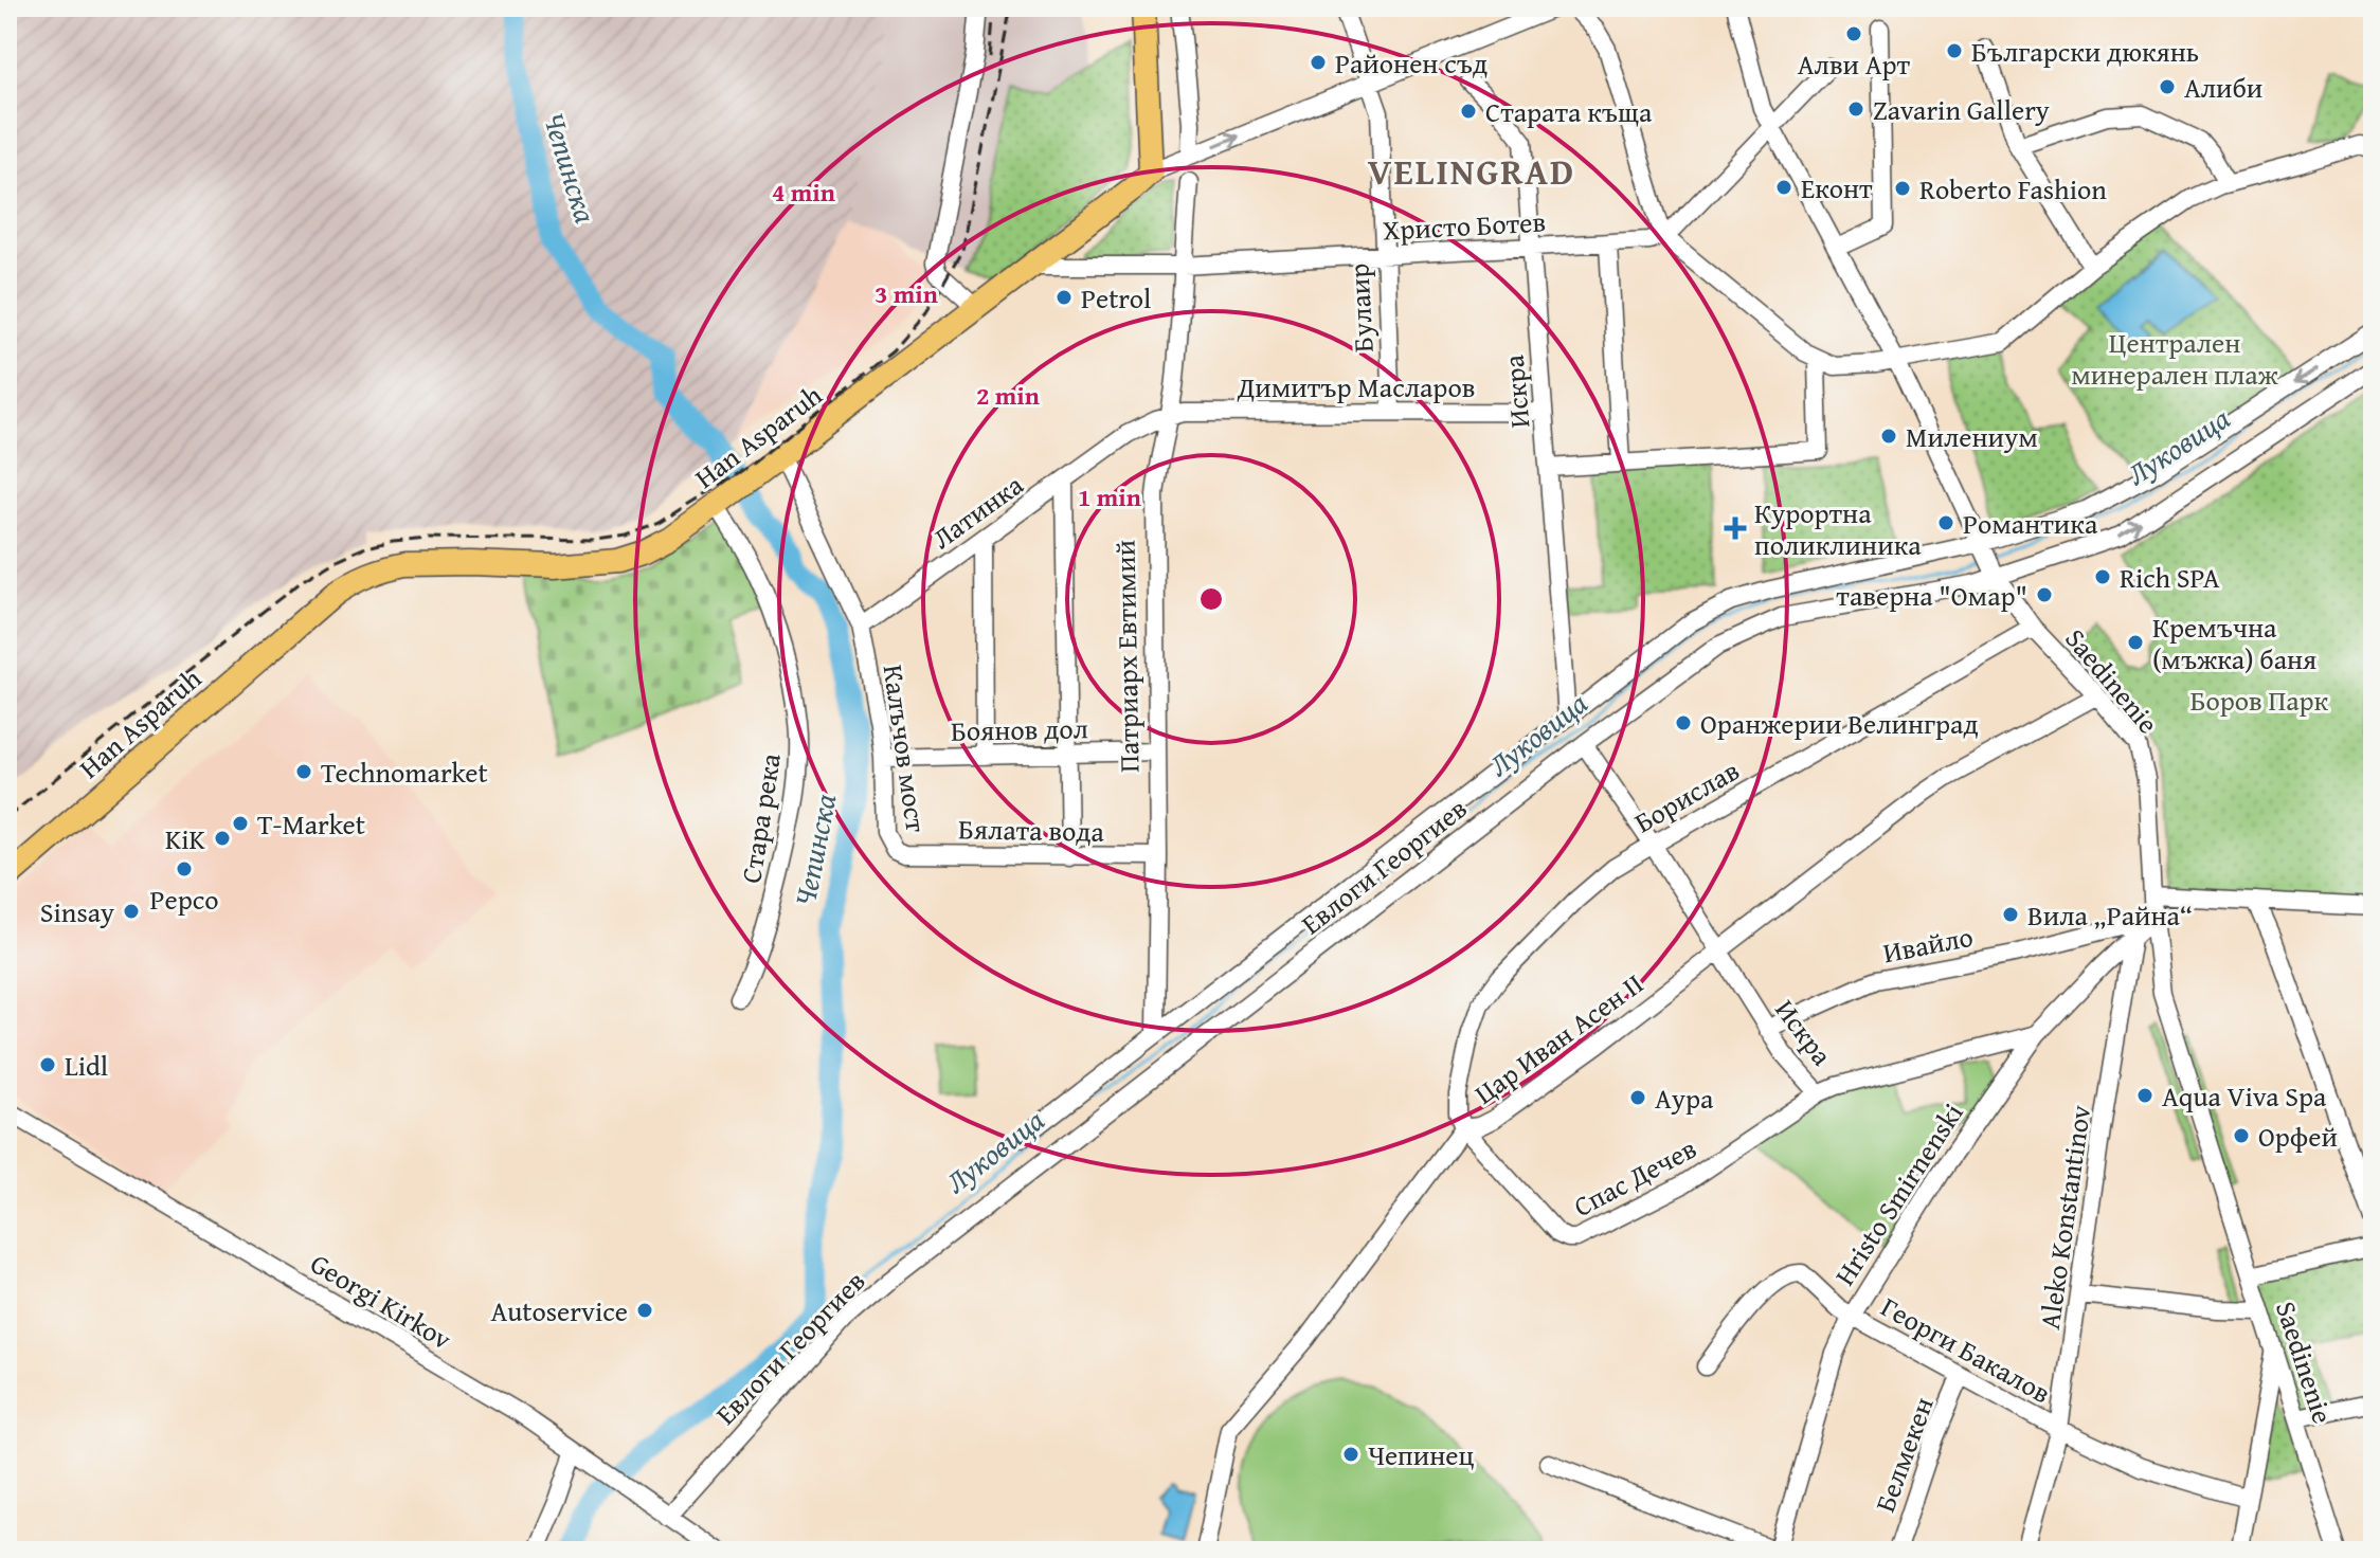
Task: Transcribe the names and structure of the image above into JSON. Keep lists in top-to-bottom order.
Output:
{
  "streets": {
    "main road": ["Han Asparuh"],
    "street": [
      "Христо Ботев",
      "Булаир",
      "Димитър Масларов",
      "Искра",
      "Латинка",
      "Патриарх Евтимий",
      "Saedinenie",
      "Боянов дол",
      "Калъчов мост",
      "Борислав",
      "Стара река",
      "Бялата вода",
      "Евлоги Георгиев",
      "Ивайло",
      "Цар Иван Асен II",
      "Спас Дечев",
      "Hristo Smirnenski",
      "Aleko Konstantinov",
      "Georgi Kirkov",
      "Георги Бакалов",
      "Белмекен"
    ]
  },
  "crossings": [
    ["Христо Ботев", "Булаир"],
    ["Христо Ботев", "Искра"],
    ["Христо Ботев", "Han Asparuh"],
    ["Христо Ботев", "Патриарх Евтимий"],
    ["Булаир", "Димитър Масларов"],
    ["Булаир", "Han Asparuh"],
    ["Димитър Масларов", "Искра"],
    ["Димитър Масларов", "Латинка"],
    ["Димитър Масларов", "Патриарх Евтимий"],
    ["Искра", "Борислав"],
    ["Искра", "Евлоги Георгиев"],
    ["Искра", "Ивайло"],
    ["Искра", "Цар Иван Асен II"],
    ["Искра", "Спас Дечев"],
    ["Han Asparuh", "Калъчов мост"],
    ["Han Asparuh", "Стара река"],
    ["Латинка", "Патриарх Евтимий"],
    ["Латинка", "Калъчов мост"],
    ["Патриарх Евтимий", "Боянов дол"],
    ["Патриарх Евтимий", "Бялата вода"],
    ["Патриарх Евтимий", "Евлоги Георгиев"],
    ["Saedinenie", "Борислав"],
    ["Saedinenie", "Евлоги Георгиев"],
    ["Saedinenie", "Ивайло"],
    ["Saedinenie", "Цар Иван Асен II"],
    ["Saedinenie", "Hristo Smirnenski"],
    ["Боянов дол", "Калъчов мост"],
    ["Калъчов мост", "Бялата вода"],
    ["Борислав", "Цар Иван Асен II"],
    ["Борислав", "Спас Дечев"],
    ["Евлоги Георгиев", "Georgi Kirkov"],
    ["Ивайло", "Hristo Smirnenski"],
    ["Цар Иван Асен II", "Спас Дечев"],
    ["Спас Дечев", "Hristo Smirnenski"],
    ["Hristo Smirnenski", "Aleko Konstantinov"],
    ["Hristo Smirnenski", "Георги Бакалов"],
    ["Aleko Konstantinov", "Георги Бакалов"],
    ["Георги Бакалов", "Белмекен"]
  ],
  "districts": ["VELINGRAD"],
  "water": ["Чепинска", "Луковица"],
  "parks": ["Централен минерален плаж", "Боров Парк"],
  "places": {
    "other": [
      "Алви Арт",
      "Български дюкянь",
      "Районен съд",
      "Алиби",
      "Zavarin Gallery",
      "Старата къща",
      "Еконт",
      "Roberto Fashion",
      "Petrol",
      "Милениум",
      "Романтика",
      "Rich SPA",
      "таверна \"Омар\"",
      "Кремъчна (мъжка) баня",
      "Оранжерии Велинград",
      "Technomarket",
      "T-Market",
      "KiK",
      "Pepco",
      "Sinsay",
      "Вила „Райна“",
      "Lidl",
      "Aqua Viva Spa",
      "Аура",
      "Орфей",
      "Autoservice",
      "Чепинец"
    ],
    "health": ["Курортна поликлиника"]
  },
  "rings": [
    "4 min",
    "3 min",
    "2 min",
    "1 min"
  ]
}
